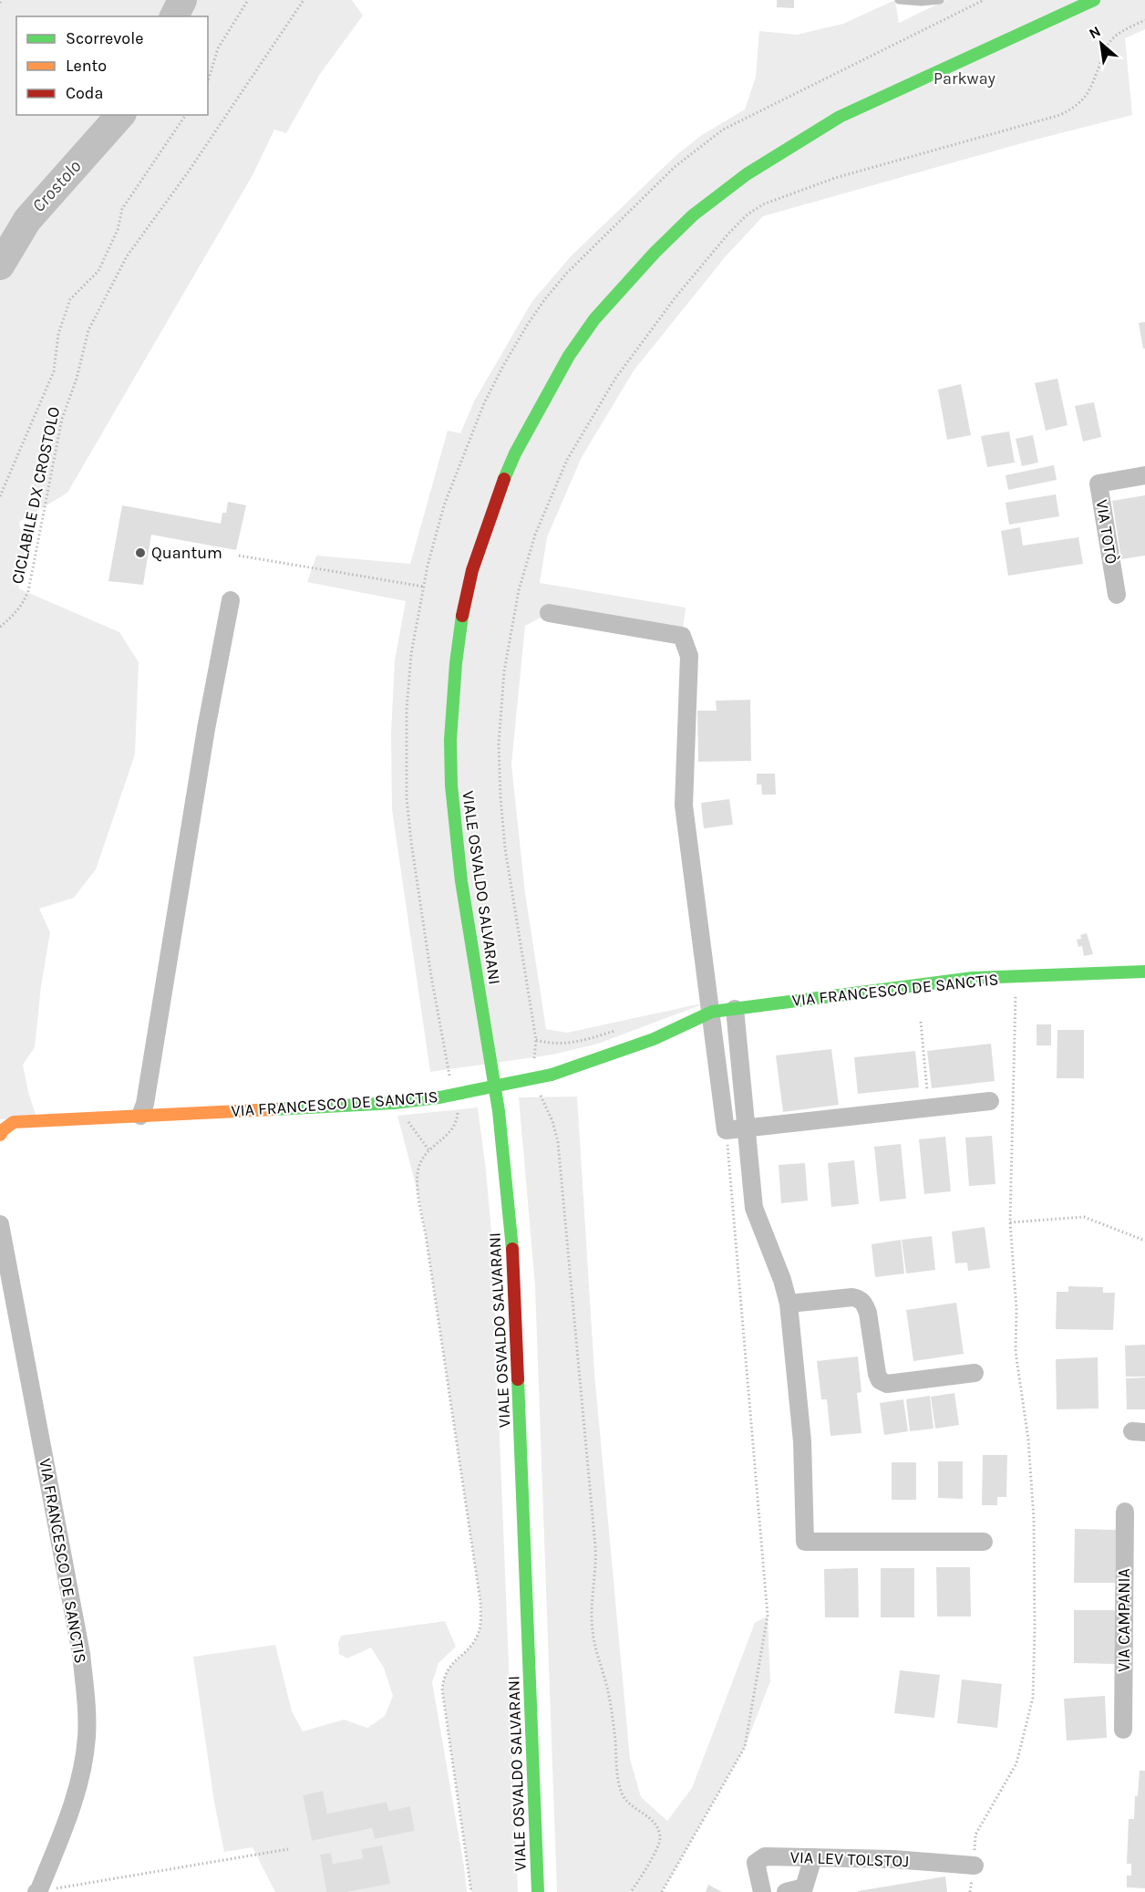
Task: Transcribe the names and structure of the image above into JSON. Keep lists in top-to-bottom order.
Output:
{
  "streets": {
    "main road": ["VIALE OSVALDO SALVARANI", "VIA FRANCESCO DE SANCTIS"],
    "street": ["VIA TOTÒ", "VIA CAMPANIA", "VIA LEV TOLSTOJ"],
    "path": ["CICLABILE DX CROSTOLO"]
  },
  "water": ["Crostolo"],
  "parks": ["Parkway"],
  "places": ["Quantum"],
  "legend": ["Scorrevole", "Lento", "Coda"],
  "north": "top left"
}
